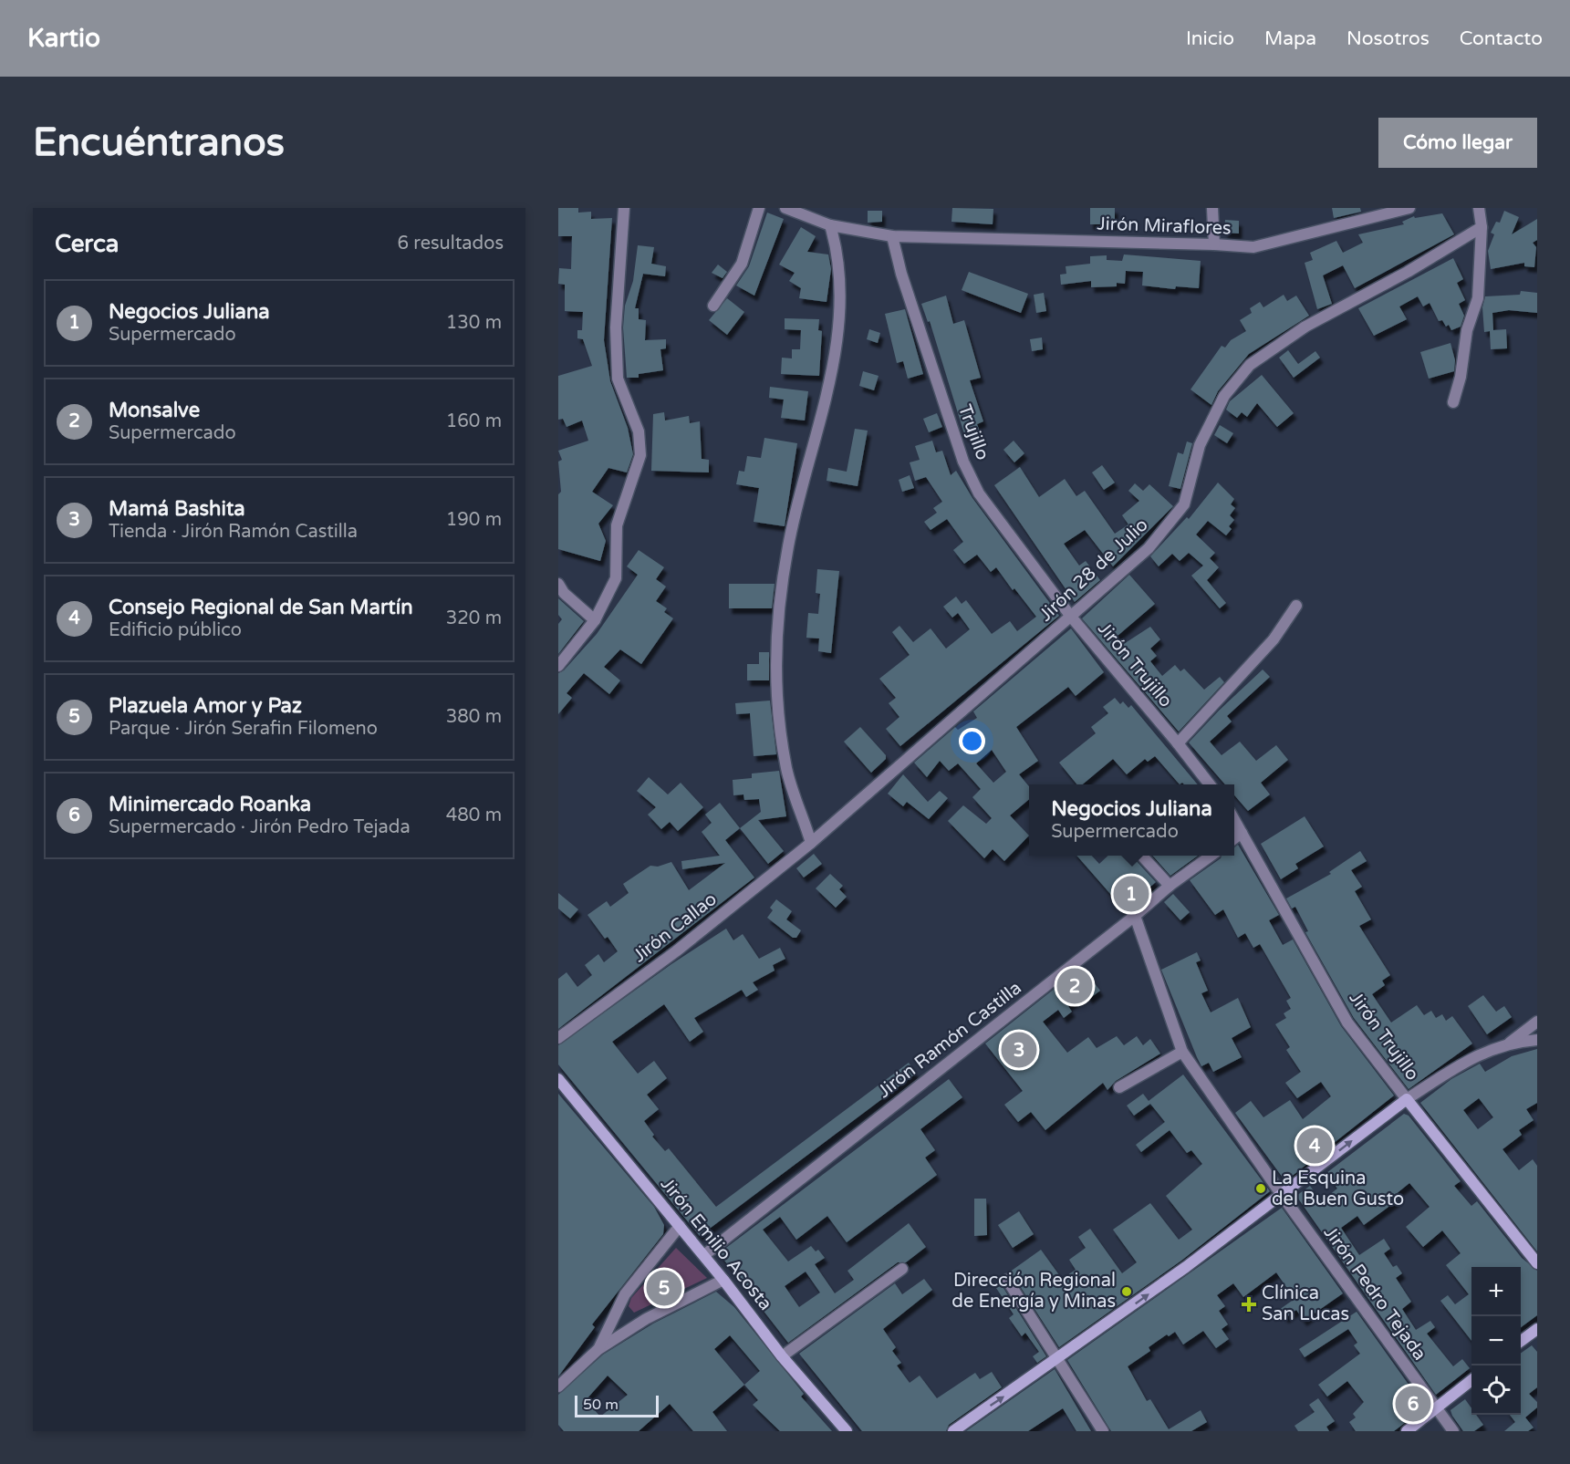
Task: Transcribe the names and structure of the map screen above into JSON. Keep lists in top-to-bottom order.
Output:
{
  "streets": {
    "main road": ["Jirón Trujillo", "Jirón Emilio Acosta"],
    "street": [
      "Jirón Miraflores",
      "Trujillo",
      "Jirón 28 de Julio",
      "Jirón Callao",
      "Jirón Ramón Castilla",
      "Jirón Pedro Tejada"
    ]
  },
  "crossings": [
    ["Jirón Miraflores", "Trujillo"],
    ["Trujillo", "Jirón 28 de Julio"],
    ["Trujillo", "Jirón Trujillo"],
    ["Jirón 28 de Julio", "Jirón Trujillo"],
    ["Jirón 28 de Julio", "Jirón Callao"],
    ["Jirón Ramón Castilla", "Jirón Emilio Acosta"],
    ["Jirón Ramón Castilla", "Jirón Pedro Tejada"]
  ],
  "places": {
    "other": ["La Esquina del Buen Gusto", "Dirección Regional de Energía y Minas"],
    "health": ["Clínica San Lucas"]
  },
  "scale_bar": "50 m",
  "page": {
    "header": "Kartio",
    "nav": [
      "Inicio",
      "Mapa",
      "Nosotros",
      "Contacto"
    ],
    "buttons": "Cómo llegar",
    "title": "Encuéntranos",
    "heading": ["Cerca", "6 resultados"],
    "list": [
      {
        "mark": "1",
        "name": "Negocios Juliana",
        "note": "Supermercado",
        "value": "130 m"
      },
      {
        "mark": "2",
        "name": "Monsalve",
        "note": "Supermercado",
        "value": "160 m"
      },
      {
        "mark": "3",
        "name": "Mamá Bashita",
        "note": "Tienda · Jirón Ramón Castilla",
        "value": "190 m"
      },
      {
        "mark": "4",
        "name": "Consejo Regional de San Martín",
        "note": "Edificio público",
        "value": "320 m"
      },
      {
        "mark": "5",
        "name": "Plazuela Amor y Paz",
        "note": "Parque · Jirón Serafin Filomeno",
        "value": "380 m"
      },
      {
        "mark": "6",
        "name": "Minimercado Roanka",
        "note": "Supermercado · Jirón Pedro Tejada",
        "value": "480 m"
      }
    ],
    "popup": ["Negocios Juliana", "Supermercado"],
    "pins": [
      "1",
      "2",
      "3",
      "4",
      "5",
      "6"
    ],
    "map_buttons": ["+", "−"],
    "scale": "50 m"
  }
}
